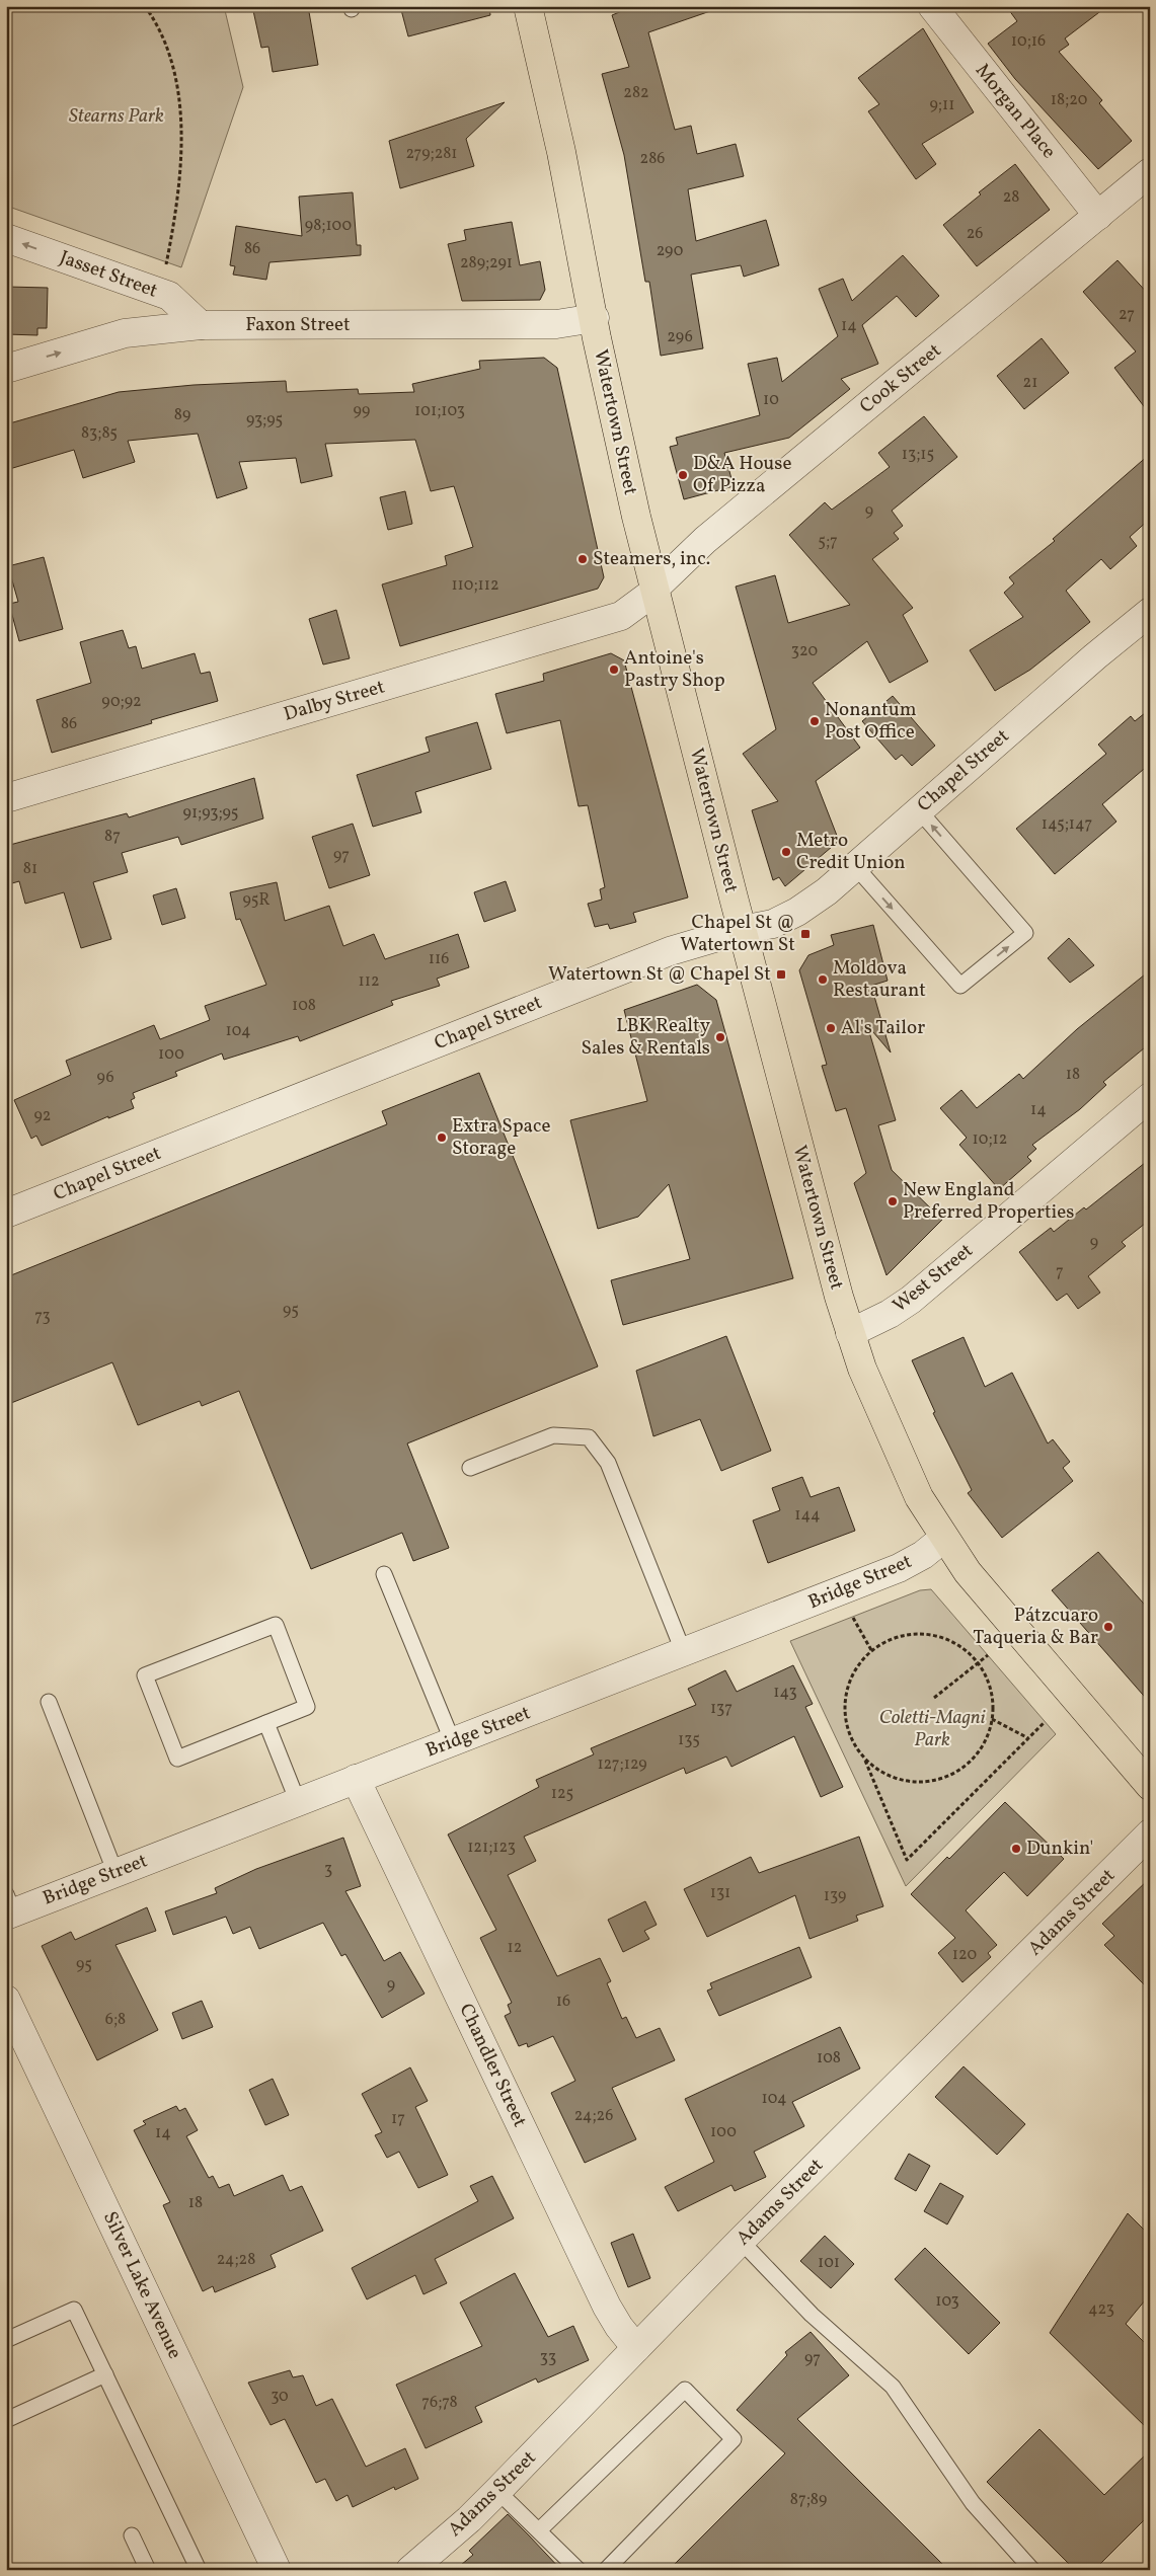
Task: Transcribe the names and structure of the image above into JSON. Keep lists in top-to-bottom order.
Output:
{
  "streets": {
    "main road": ["Watertown Street"],
    "street": [
      "Morgan Place",
      "Jasset Street",
      "Faxon Street",
      "Cook Street",
      "Dalby Street",
      "Chapel Street",
      "West Street",
      "Bridge Street",
      "Adams Street",
      "Chandler Street",
      "Silver Lake Avenue"
    ]
  },
  "crossings": [
    ["Morgan Place", "Cook Street"],
    ["Jasset Street", "Faxon Street"],
    ["Faxon Street", "Watertown Street"],
    ["Cook Street", "Watertown Street"],
    ["Cook Street", "Dalby Street"],
    ["Watertown Street", "Dalby Street"],
    ["Watertown Street", "Chapel Street"],
    ["Watertown Street", "West Street"],
    ["Watertown Street", "Bridge Street"],
    ["Bridge Street", "Chandler Street"],
    ["Adams Street", "Chandler Street"]
  ],
  "one_way": ["Jasset Street"],
  "parks": ["Stearns Park", "Coletti-Magni Park"],
  "places": {
    "other": [
      "D&A House Of Pizza",
      "Steamers, inc.",
      "Antoine's Pastry Shop",
      "Nonantum Post Office",
      "Metro Credit Union",
      "Moldova Restaurant",
      "Al's Tailor",
      "LBK Realty Sales & Rentals",
      "Extra Space Storage",
      "New England Preferred Properties",
      "Pátzcuaro Taqueria & Bar",
      "Dunkin'"
    ],
    "transit": ["Chapel St @ Watertown St", "Watertown St @ Chapel St"]
  },
  "house_numbers": [
    "10;16",
    "282",
    "18;20",
    "9;11",
    "279;281",
    "286",
    "28",
    "98;100",
    "26",
    "86",
    "290",
    "289;291",
    "27",
    "14",
    "296",
    "21",
    "10",
    "99",
    "101;103",
    "89",
    "93;95",
    "83;85",
    "13;15",
    "9",
    "5;7",
    "110;112",
    "320",
    "90;92",
    "86",
    "91;93;95",
    "145;147",
    "87",
    "97",
    "81",
    "95R",
    "116",
    "112",
    "108",
    "104",
    "100",
    "18",
    "96",
    "14",
    "92",
    "10;12",
    "9",
    "7",
    "95",
    "73",
    "144",
    "143",
    "137",
    "135",
    "127;129",
    "125",
    "121;123",
    "3",
    "131",
    "139",
    "12",
    "120",
    "95",
    "9",
    "16",
    "6;8",
    "108",
    "104",
    "24;26",
    "17",
    "100",
    "14",
    "18",
    "24;28",
    "101",
    "103",
    "423",
    "33",
    "97",
    "30",
    "76;78",
    "87;89"
  ]
}
